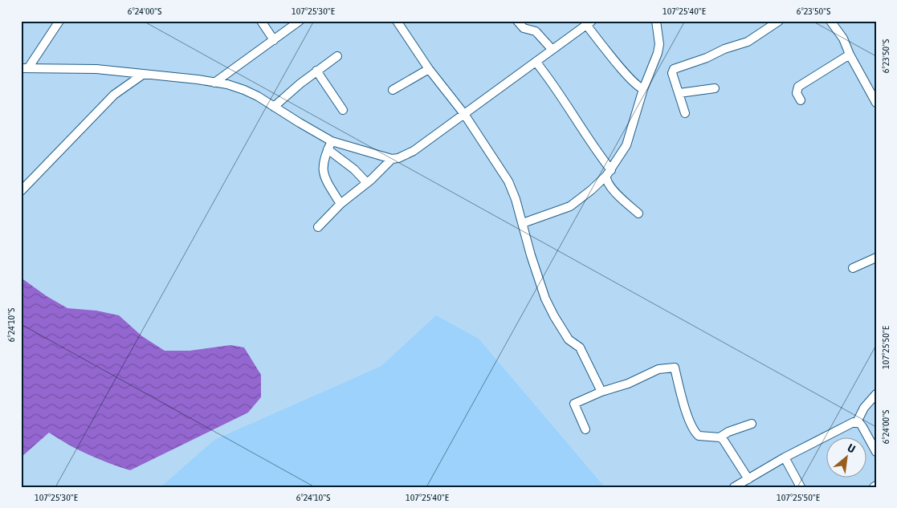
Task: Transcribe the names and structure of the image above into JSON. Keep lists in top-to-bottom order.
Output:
{
  "north": "top right",
  "coordinates": [
    "6°24'00\"S",
    "107°25'30\"E",
    "107°25'40\"E",
    "6°23'50\"S",
    "6°24'10\"S",
    "107°25'50\"E"
  ]
}
